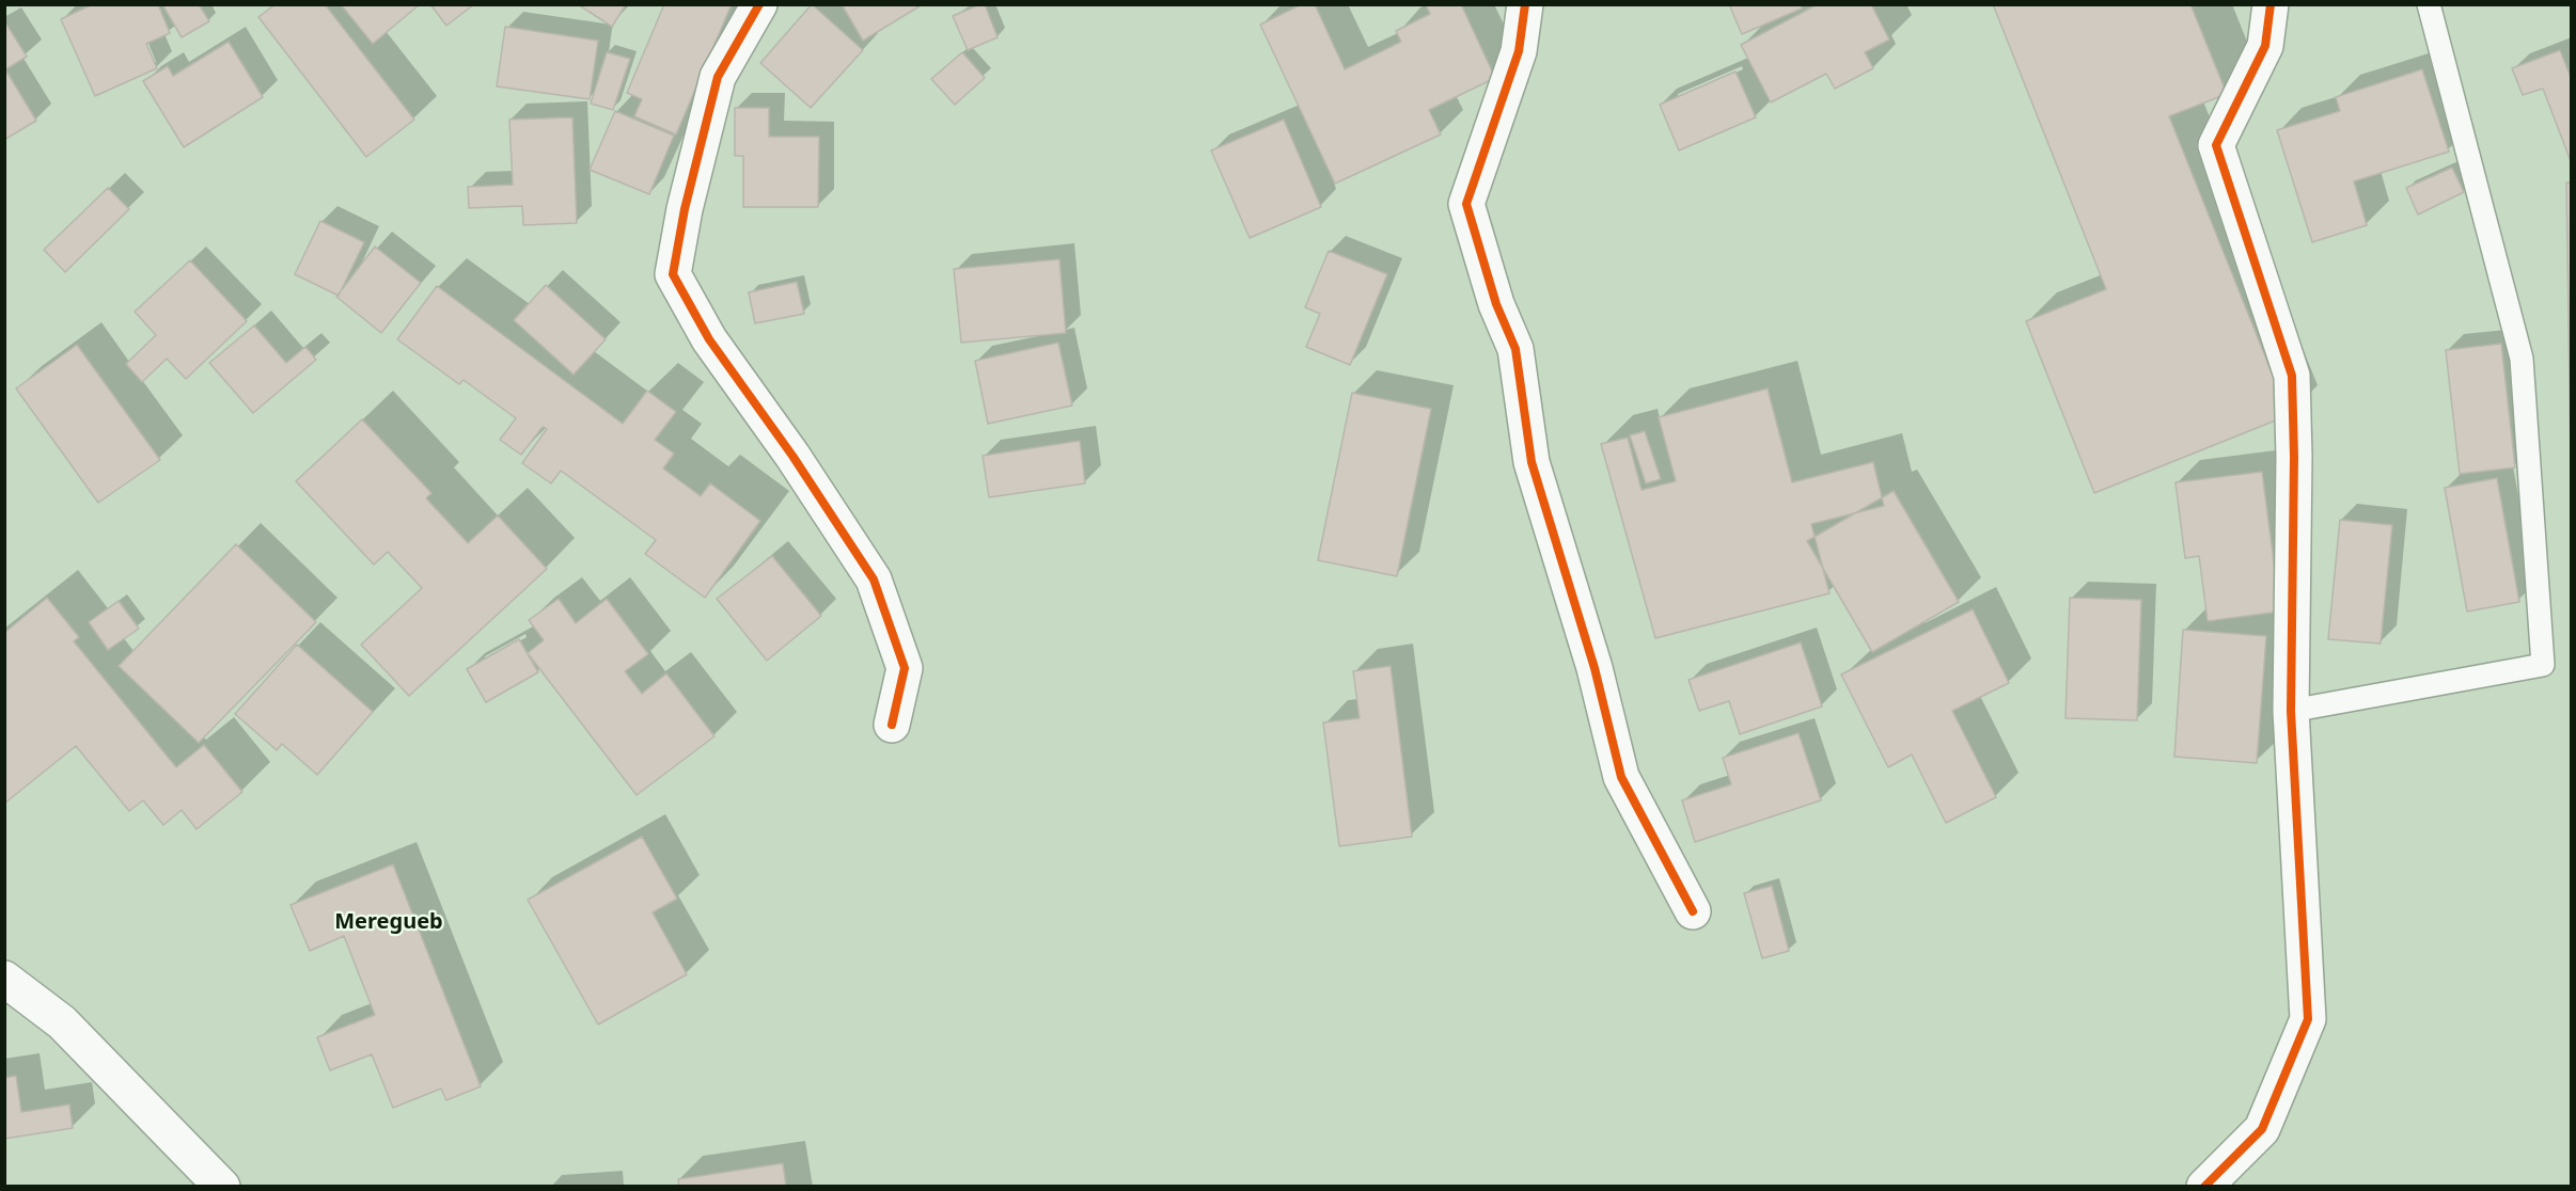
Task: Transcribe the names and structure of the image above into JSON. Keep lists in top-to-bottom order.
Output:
{
  "districts": ["Meregueb"]
}
